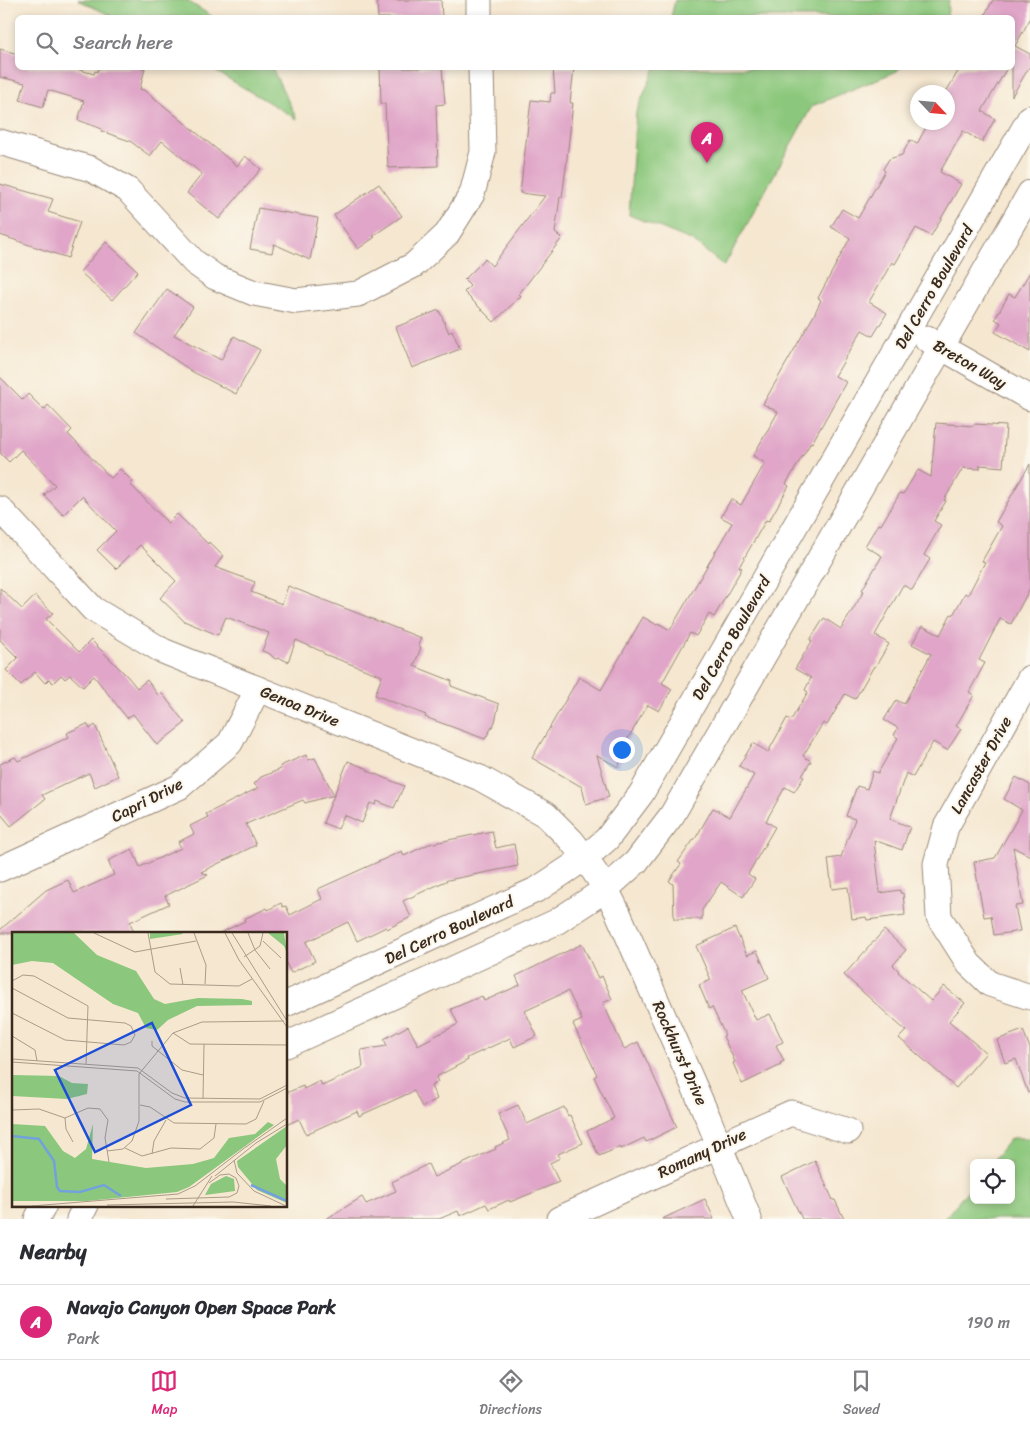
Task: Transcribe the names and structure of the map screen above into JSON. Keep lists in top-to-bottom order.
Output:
{
  "streets": {
    "street": [
      "Del Cerro Boulevard",
      "Breton Way",
      "Genoa Drive",
      "Lancaster Drive",
      "Capri Drive",
      "Rockhurst Drive",
      "Romany Drive"
    ]
  },
  "crossings": [
    ["Del Cerro Boulevard", "Breton Way"],
    ["Del Cerro Boulevard", "Genoa Drive"],
    ["Genoa Drive", "Capri Drive"],
    ["Genoa Drive", "Rockhurst Drive"],
    ["Rockhurst Drive", "Romany Drive"]
  ],
  "north": "bottom right",
  "page": {
    "search": "Search here",
    "pins": "A",
    "heading": "Nearby",
    "list": [
      {
        "mark": "A",
        "name": "Navajo Canyon Open Space Park",
        "note": "Park",
        "value": "190 m"
      }
    ],
    "nav": ["Map", "Directions", "Saved"]
  }
}
